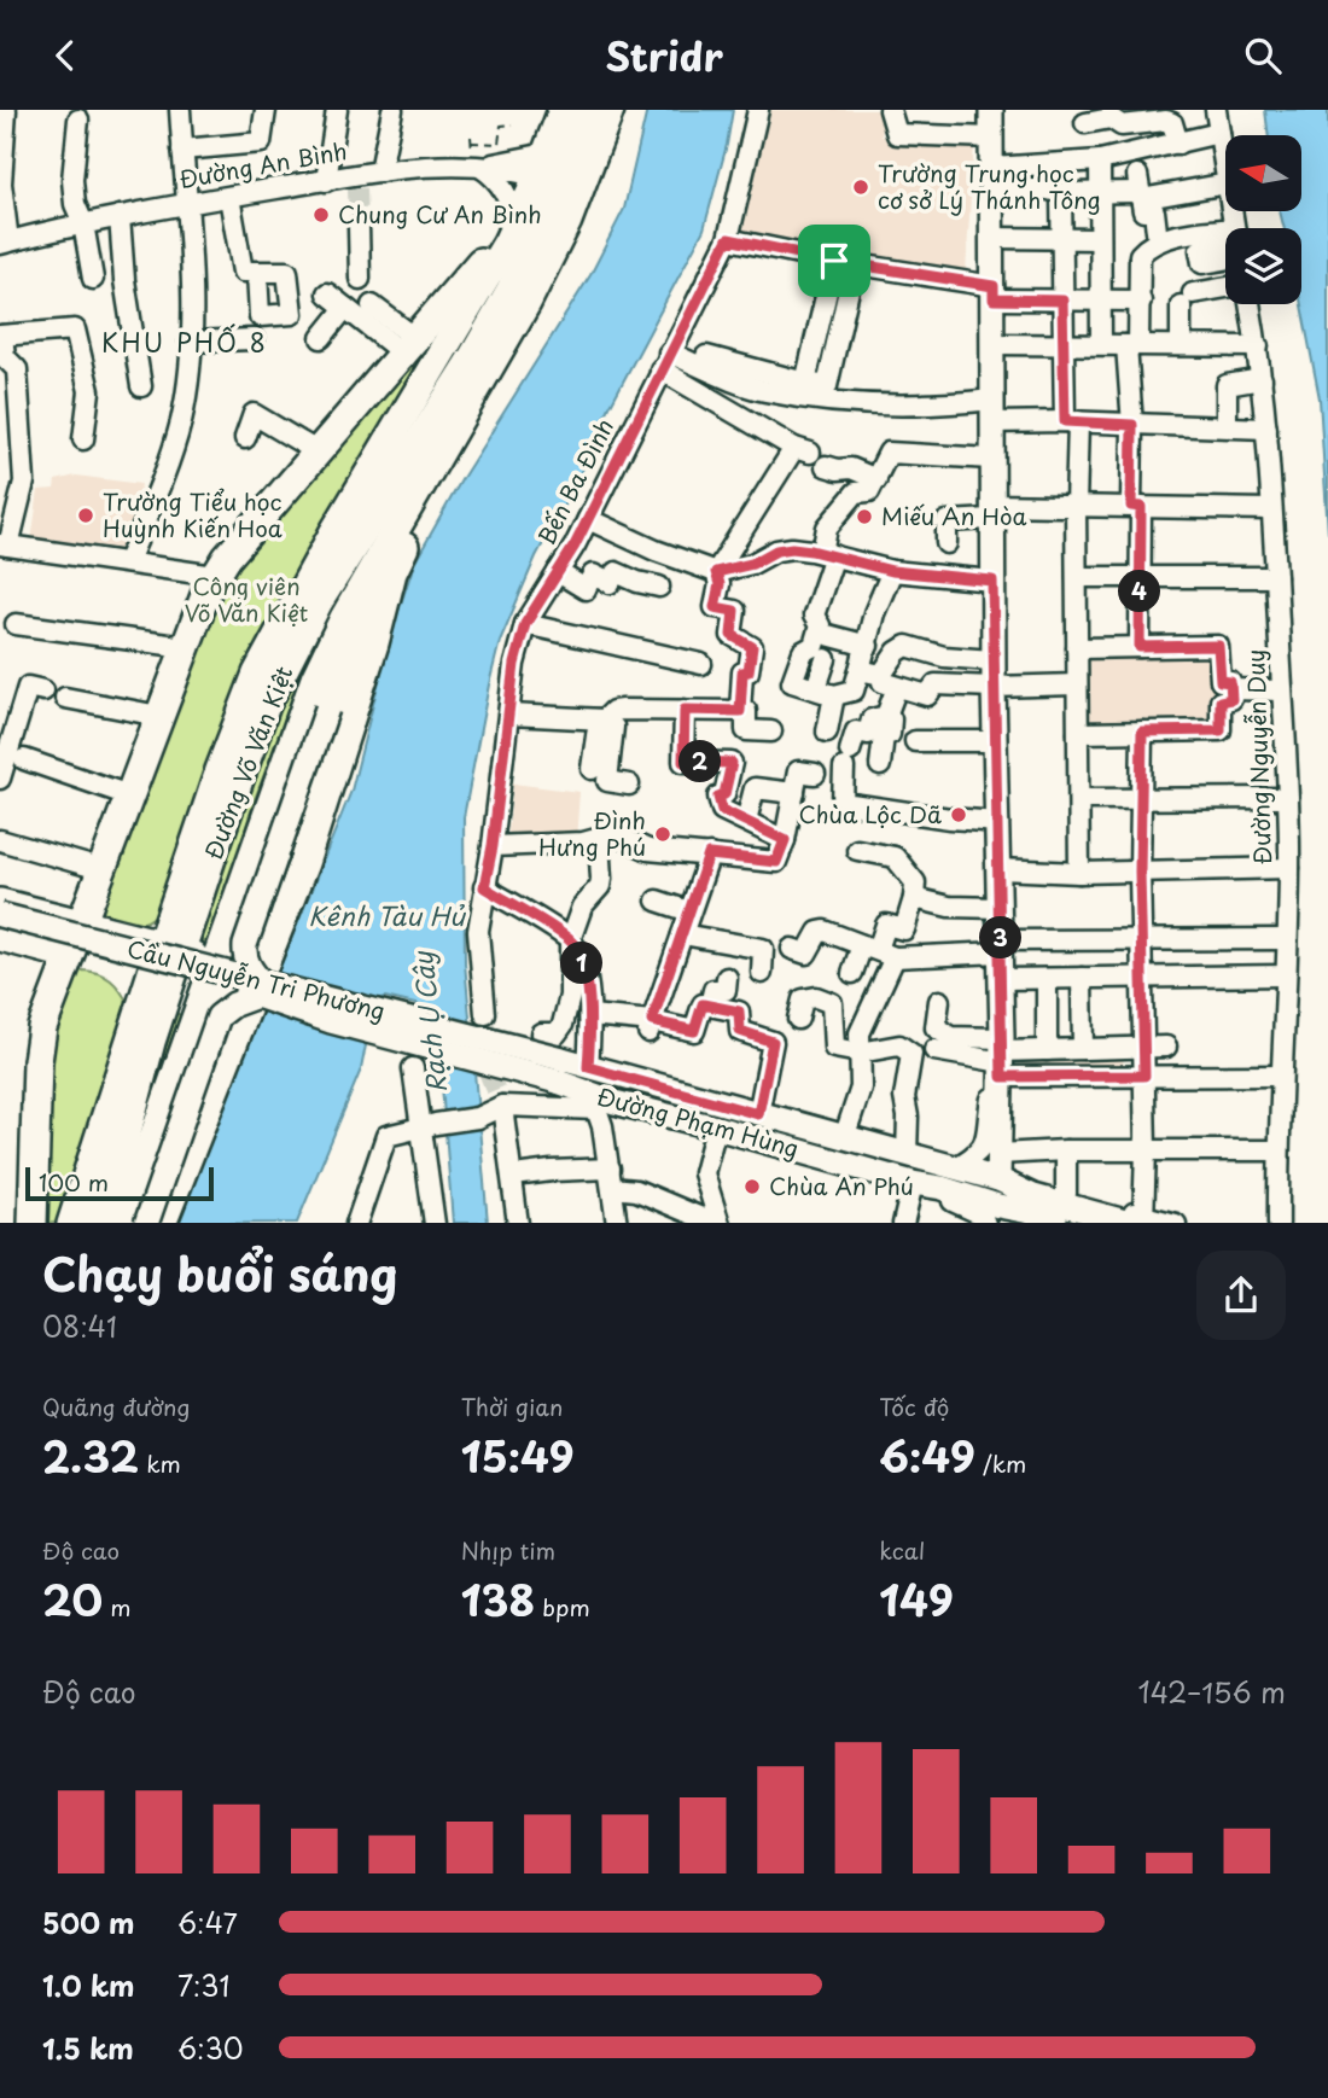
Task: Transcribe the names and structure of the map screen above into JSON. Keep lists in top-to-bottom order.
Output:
{
  "streets": {
    "highway": ["Đường Võ Văn Kiệt"],
    "main road": ["Cầu Nguyễn Tri Phương", "Đường Phạm Hùng"],
    "street": ["Đường An Bình", "Bến Ba Đình", "Đường Nguyễn Duy"]
  },
  "crossings": [
    ["Đường An Bình", "Đường Võ Văn Kiệt"],
    ["Cầu Nguyễn Tri Phương", "Đường Phạm Hùng"]
  ],
  "districts": ["KHU PHỐ 8"],
  "water": ["Kênh Tàu Hủ", "Rạch Ụ Cây"],
  "parks": ["Công viên Võ Văn Kiệt"],
  "places": [
    "Trường Trung học cơ sở Lý Thánh Tông",
    "Chung Cư An Bình",
    "Trường Tiểu học Huỳnh Kiến Hoa",
    "Miếu An Hòa",
    "Chùa Lộc Dã",
    "Đình Hưng Phú",
    "Chùa An Phú"
  ],
  "scale_bar": "100 m",
  "north": "left",
  "page": {
    "header": "Stridr",
    "pins": [
      "4",
      "2",
      "3",
      "1"
    ],
    "scale": "100 m",
    "heading": ["Chạy buổi sáng", "08:41"],
    "stats": [
      ["Quãng đường", "2.32 km"],
      ["Thời gian", "15:49"],
      ["Tốc độ", "6:49 /km"],
      ["Độ cao", "20 m"],
      ["Nhịp tim", "138 bpm"],
      ["kcal", "149"]
    ],
    "chart": ["Độ cao", "142–156 m"],
    "list": [
      {
        "name": "500 m",
        "note": "6:47"
      },
      {
        "name": "1.0 km",
        "note": "7:31"
      },
      {
        "name": "1.5 km",
        "note": "6:30"
      }
    ]
  }
}
